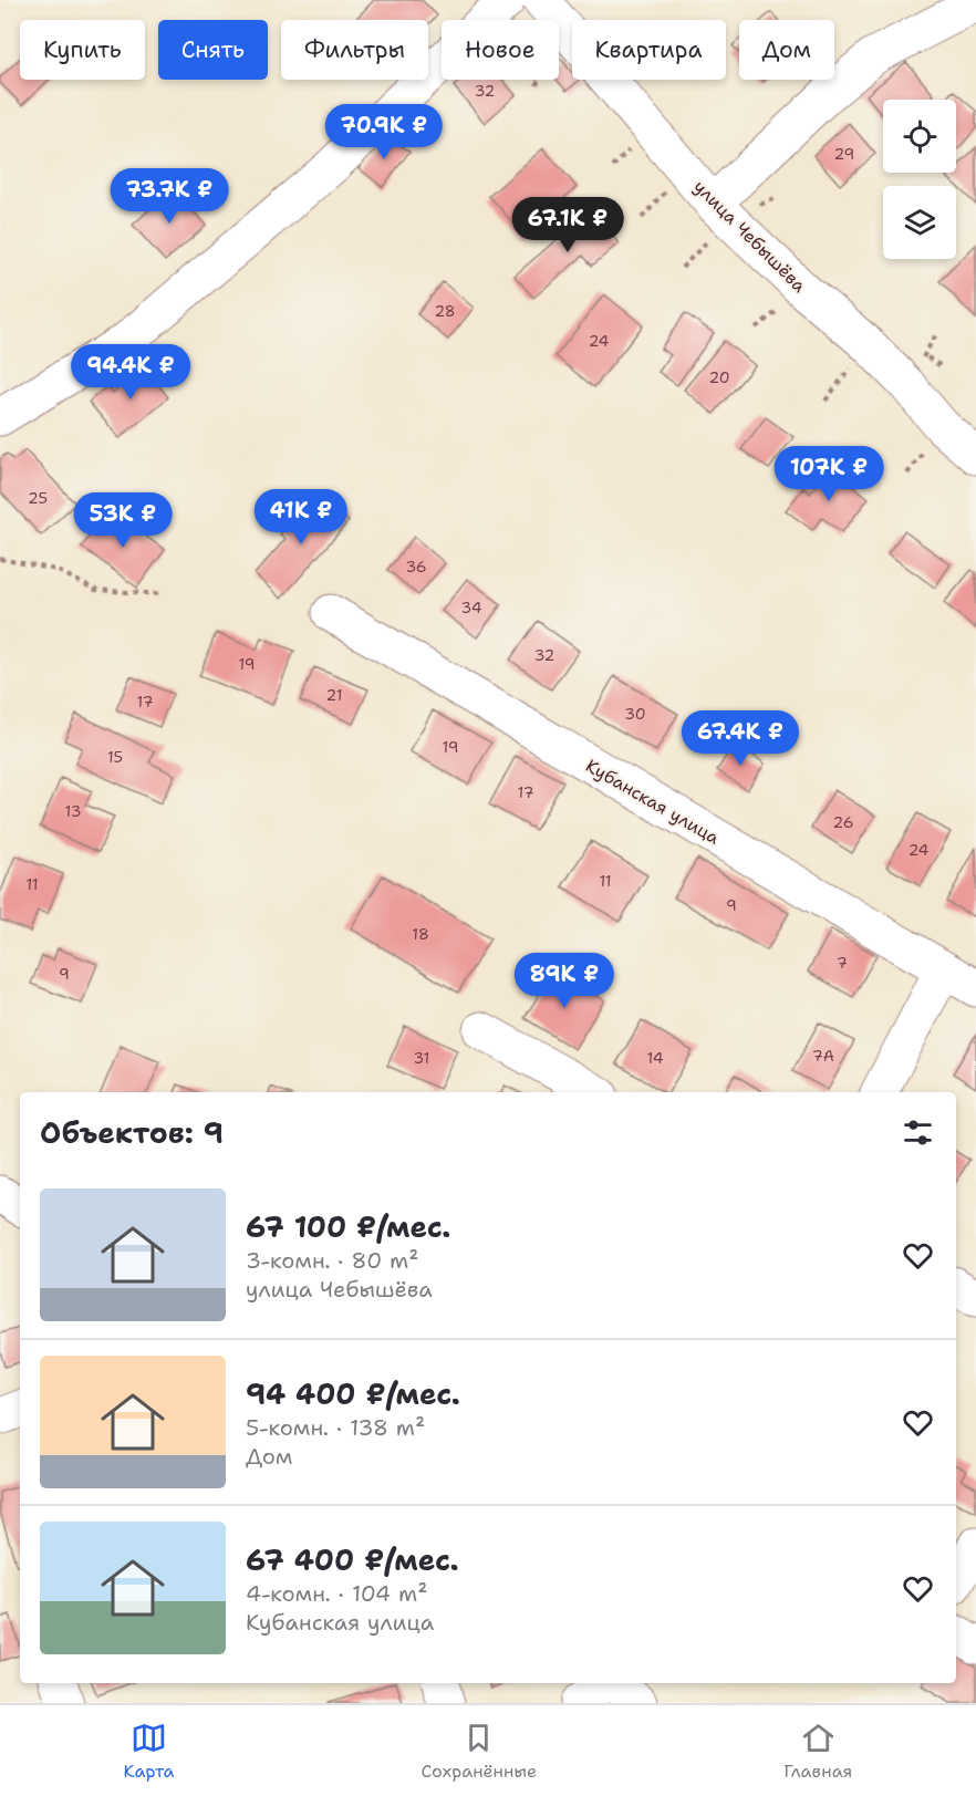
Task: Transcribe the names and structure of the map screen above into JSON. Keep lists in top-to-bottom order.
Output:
{
  "streets": {
    "street": ["улица Чебышёва", "Кубанская улица"]
  },
  "house_numbers": [
    "32",
    "29",
    "28",
    "24",
    "20",
    "25",
    "36",
    "34",
    "32",
    "19",
    "21",
    "17",
    "30",
    "19",
    "15",
    "17",
    "13",
    "26",
    "24",
    "11",
    "11",
    "9",
    "18",
    "7",
    "9",
    "7А",
    "31",
    "14"
  ],
  "page": {
    "chip": [
      "Купить",
      "Снять",
      "Фильтры",
      "Новое",
      "Квартира",
      "Дом"
    ],
    "price": [
      "70.9K ₽",
      "73.7K ₽",
      "67.1K ₽",
      "94.4K ₽",
      "107K ₽",
      "41K ₽",
      "53K ₽",
      "67.4K ₽",
      "89K ₽"
    ],
    "heading": "Объектов: 9",
    "list": [
      {
        "name": "67 100 ₽/мес.",
        "note": "3-комн. · 80 m² · улица Чебышёва"
      },
      {
        "name": "94 400 ₽/мес.",
        "note": "5-комн. · 138 m² · Дом"
      },
      {
        "name": "67 400 ₽/мес.",
        "note": "4-комн. · 104 m² · Кубанская улица"
      }
    ],
    "tabs": ["Карта", "Сохранённые", "Главная"]
  }
}
